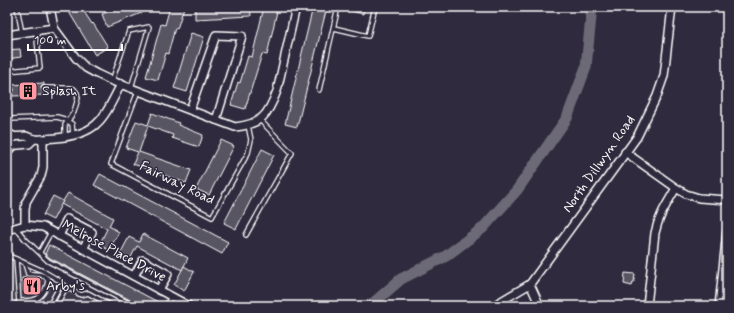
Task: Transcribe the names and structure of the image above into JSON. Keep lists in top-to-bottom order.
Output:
{
  "streets": {
    "street": ["North Dillwyn Road", "Melrose Place Drive"],
    "lane": ["Fairway Road"]
  },
  "places": {
    "building": ["Splash It"],
    "restaurant": ["Arby's"]
  },
  "scale_bar": "100 m"
}
